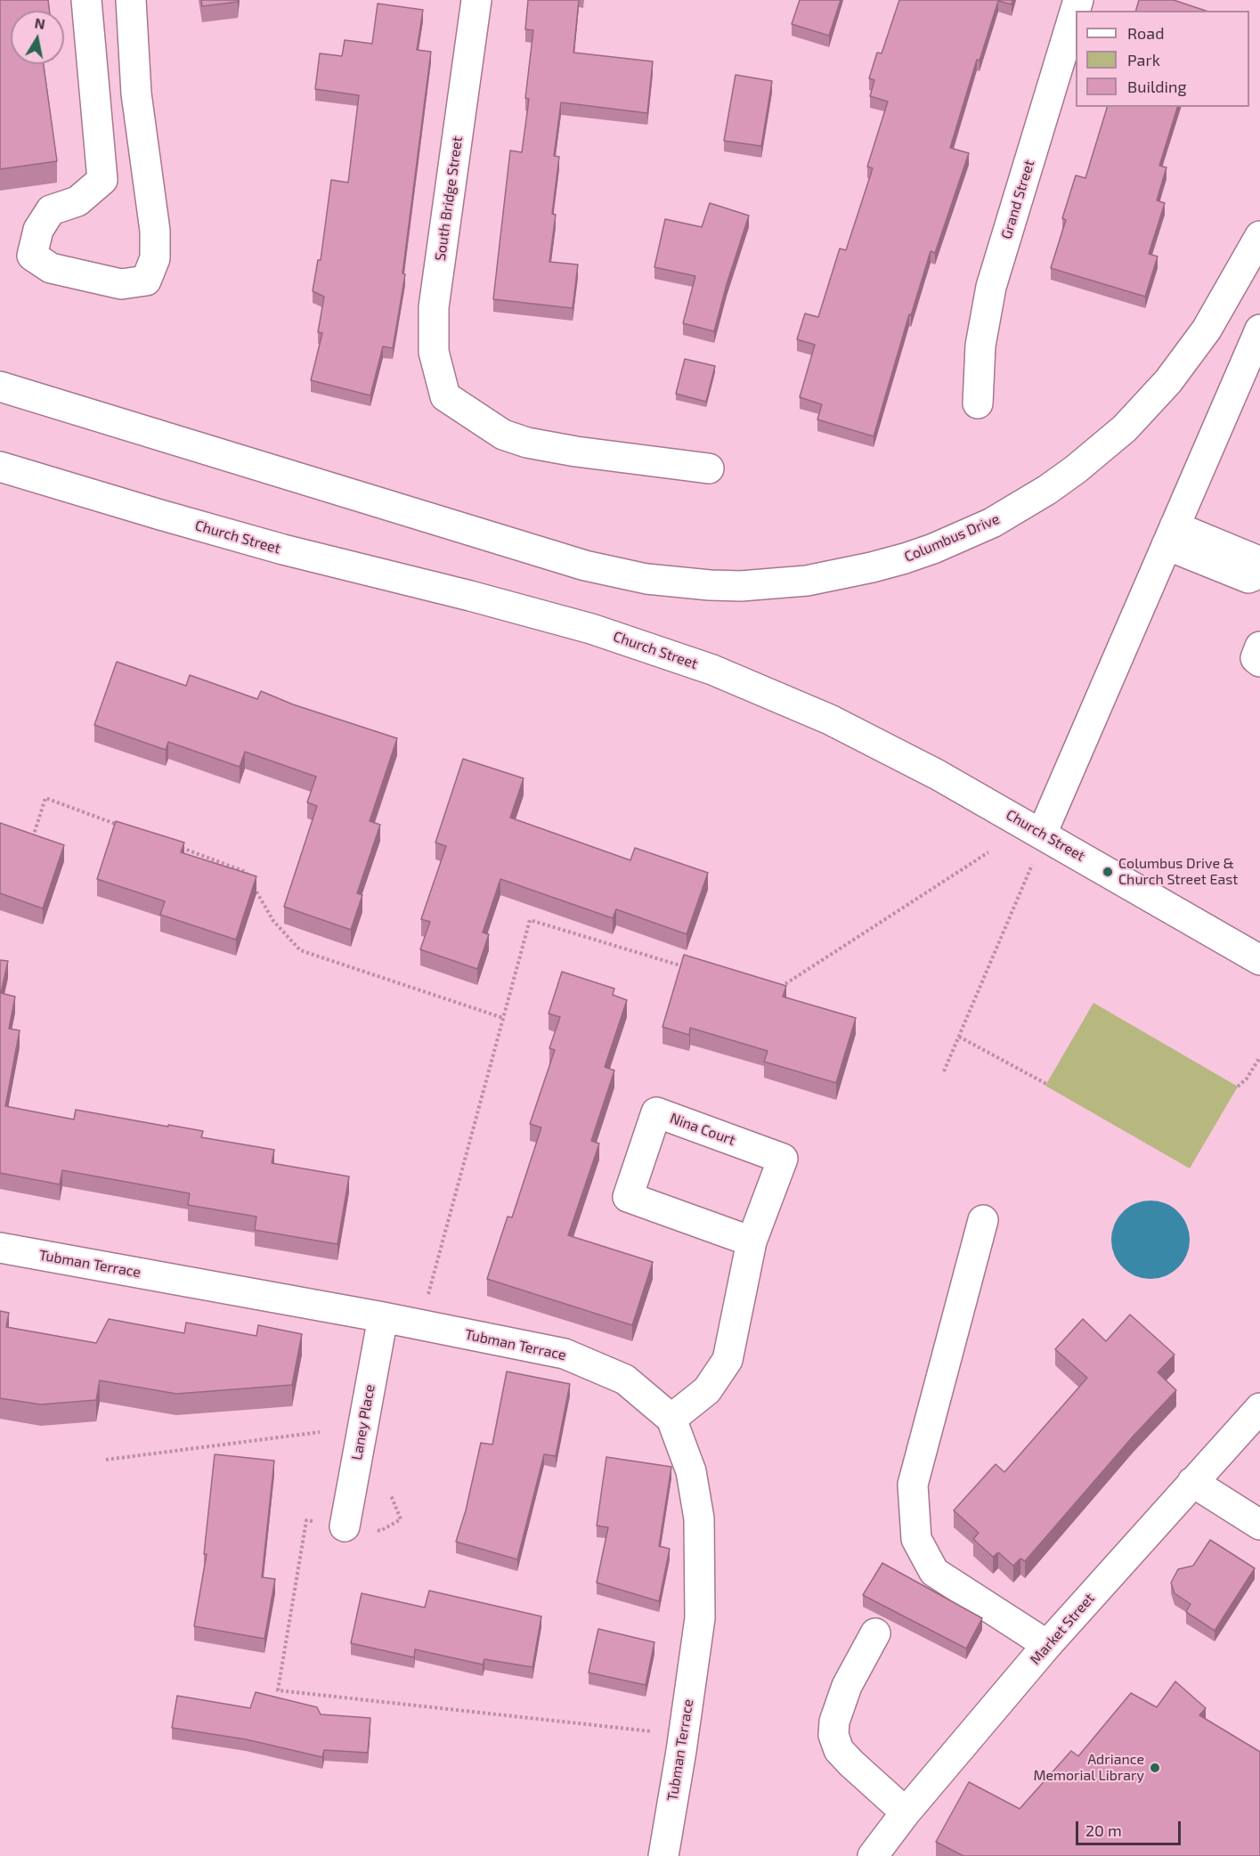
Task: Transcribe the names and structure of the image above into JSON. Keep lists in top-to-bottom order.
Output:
{
  "streets": {
    "main road": [
      "South Bridge Street",
      "Grand Street",
      "Church Street",
      "Columbus Drive",
      "Nina Court",
      "Tubman Terrace",
      "Laney Place",
      "Market Street"
    ]
  },
  "crossings": [
    ["Nina Court", "Tubman Terrace"],
    ["Tubman Terrace", "Laney Place"]
  ],
  "places": ["Columbus Drive & Church Street East", "Adriance Memorial Library"],
  "legend": ["Road", "Park", "Building"],
  "scale_bar": "20 m",
  "north": "top"
}
